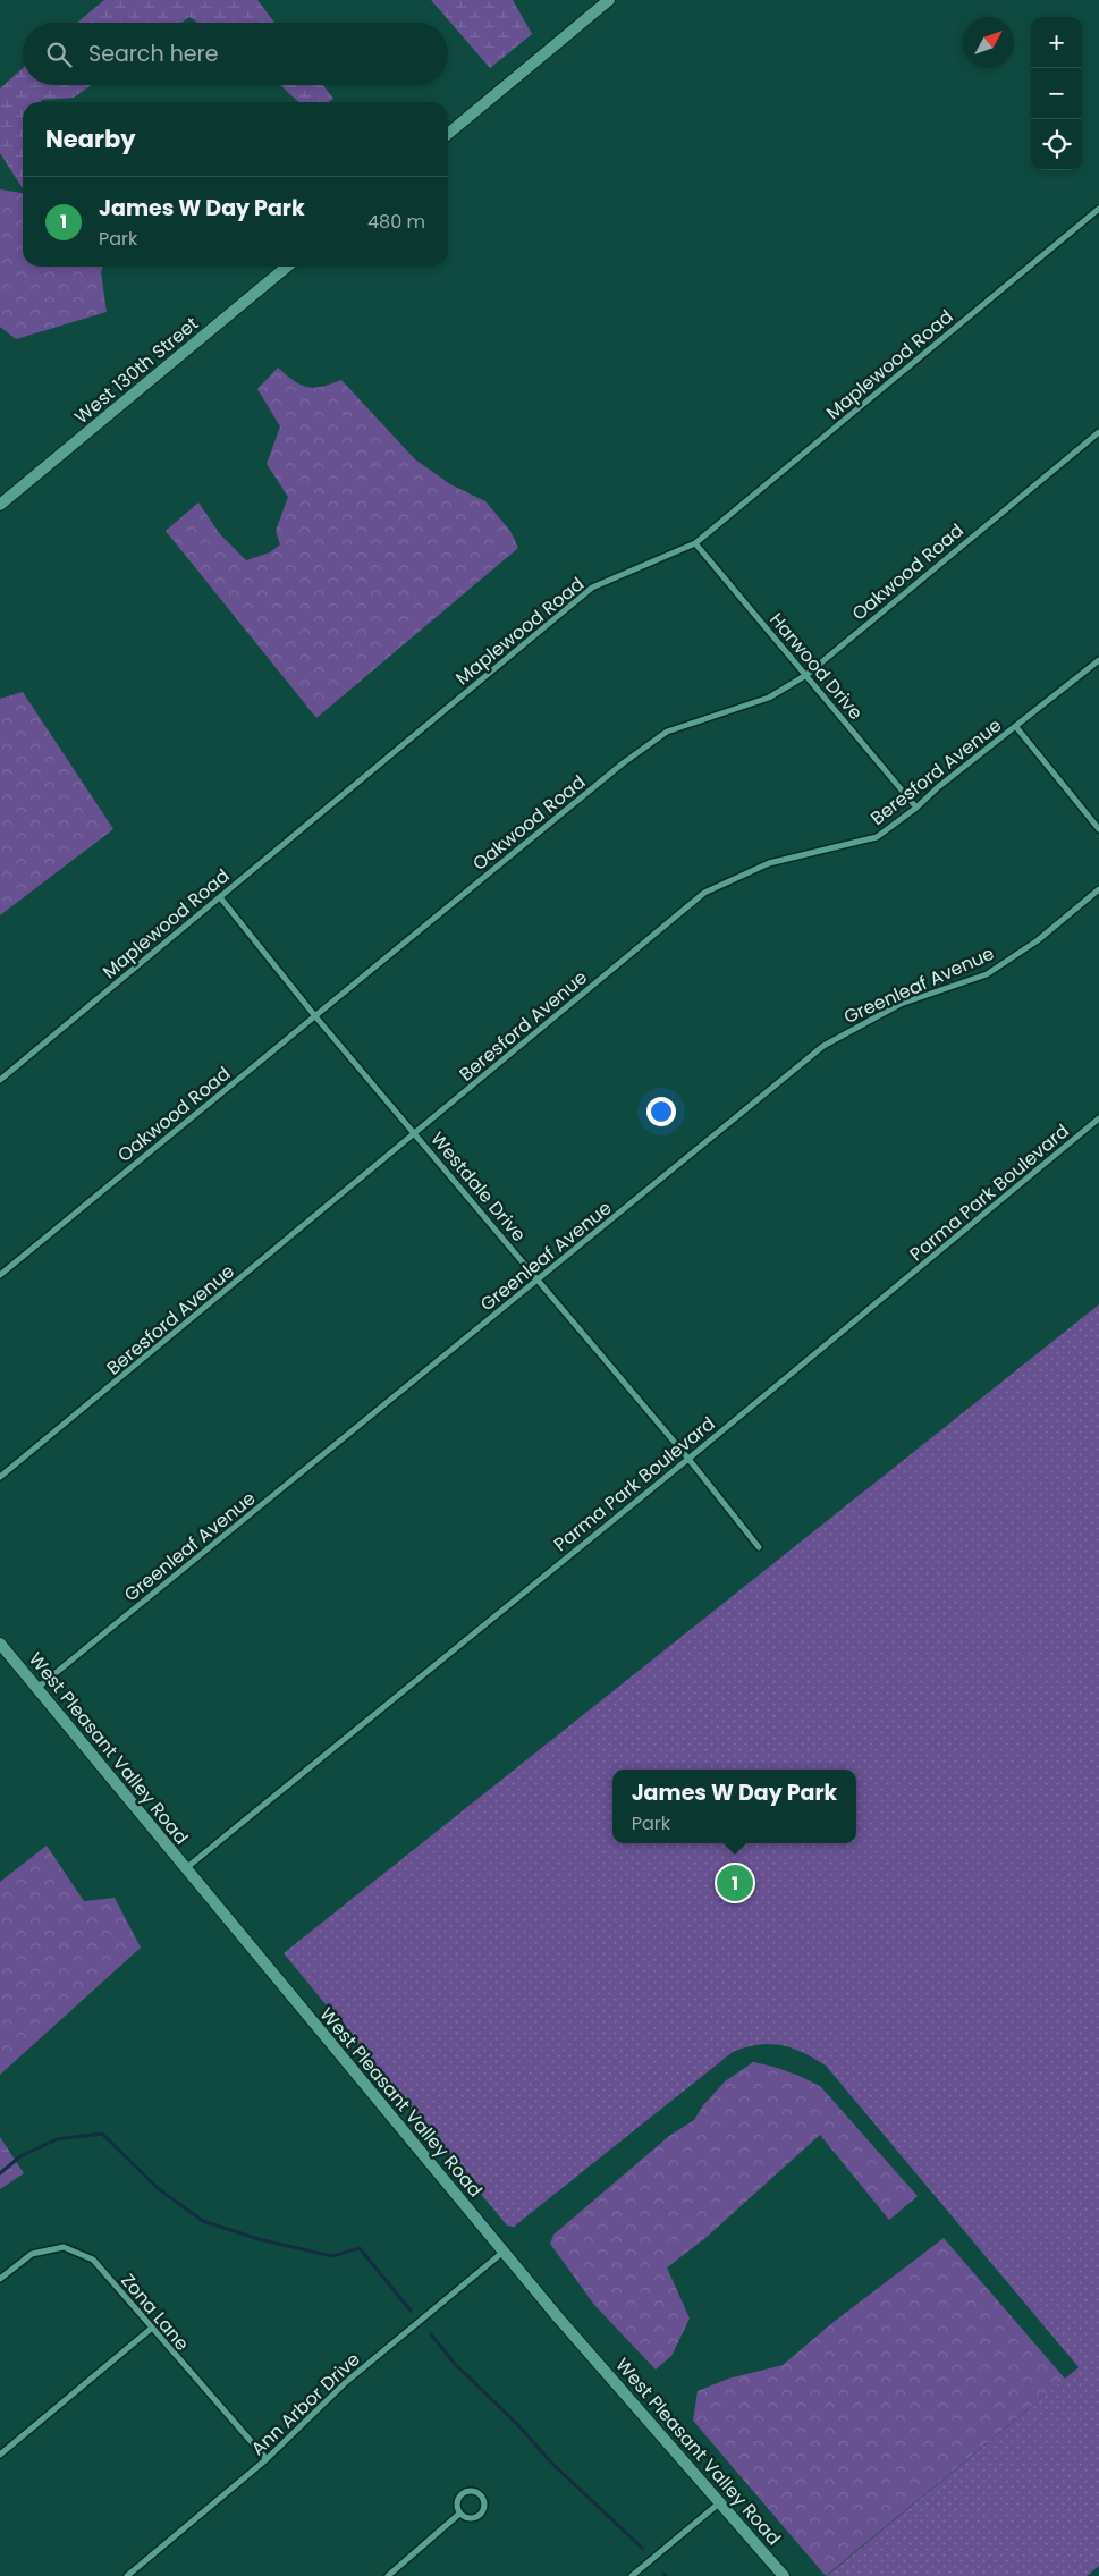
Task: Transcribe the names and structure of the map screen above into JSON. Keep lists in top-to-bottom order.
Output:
{
  "streets": {
    "main road": ["West 130th Street", "West Pleasant Valley Road"],
    "street": [
      "Maplewood Road",
      "Oakwood Road",
      "Harwood Drive",
      "Beresford Avenue",
      "Greenleaf Avenue",
      "Westdale Drive",
      "Parma Park Boulevard",
      "Zona Lane",
      "Ann Arbor Drive"
    ]
  },
  "crossings": [
    ["Maplewood Road", "Harwood Drive"],
    ["Maplewood Road", "Westdale Drive"],
    ["Oakwood Road", "Harwood Drive"],
    ["Oakwood Road", "Westdale Drive"],
    ["Harwood Drive", "Beresford Avenue"],
    ["Beresford Avenue", "Westdale Drive"],
    ["Greenleaf Avenue", "Westdale Drive"],
    ["Greenleaf Avenue", "West Pleasant Valley Road"],
    ["Westdale Drive", "Parma Park Boulevard"],
    ["Parma Park Boulevard", "West Pleasant Valley Road"],
    ["West Pleasant Valley Road", "Ann Arbor Drive"],
    ["Zona Lane", "Ann Arbor Drive"]
  ],
  "north": "top right",
  "page": {
    "map_buttons": ["+", "−"],
    "search": "Search here",
    "heading": "Nearby",
    "list": [
      {
        "mark": "1",
        "name": "James W Day Park",
        "note": "Park",
        "value": "480 m"
      }
    ],
    "popup": ["James W Day Park", "Park"],
    "pins": "1"
  }
}
